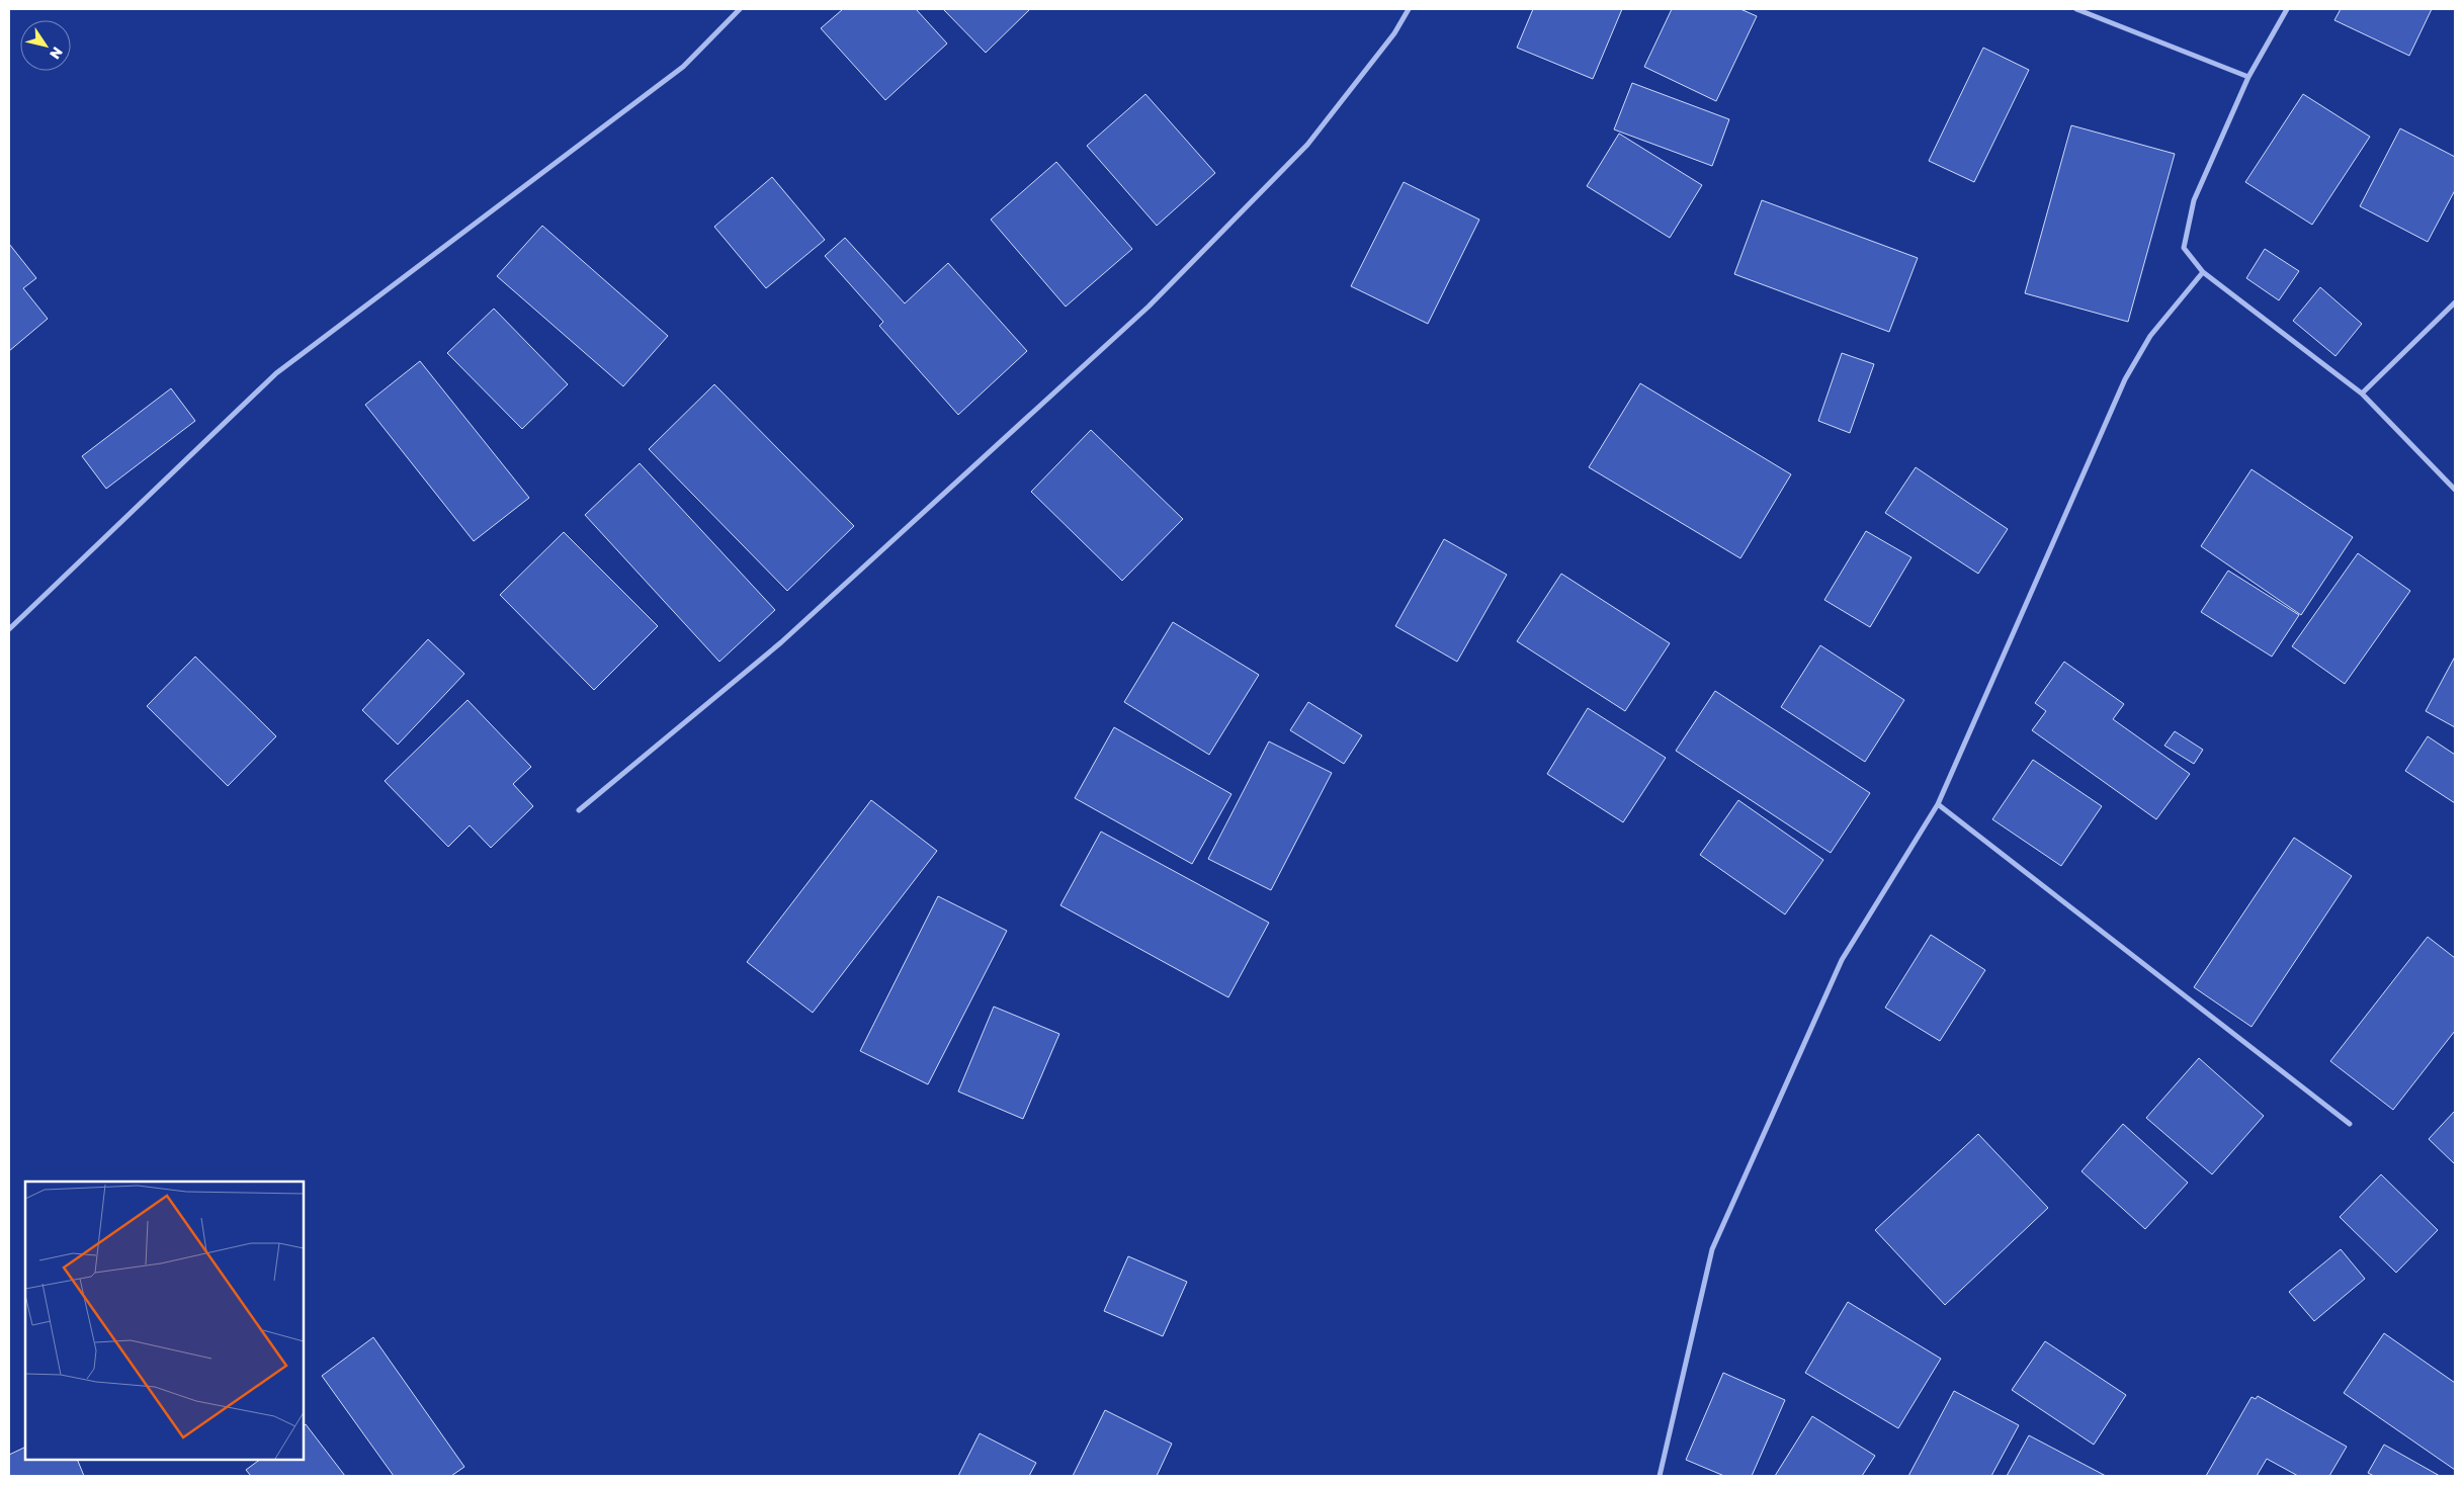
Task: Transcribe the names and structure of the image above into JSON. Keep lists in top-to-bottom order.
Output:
{
  "north": "bottom right"
}
